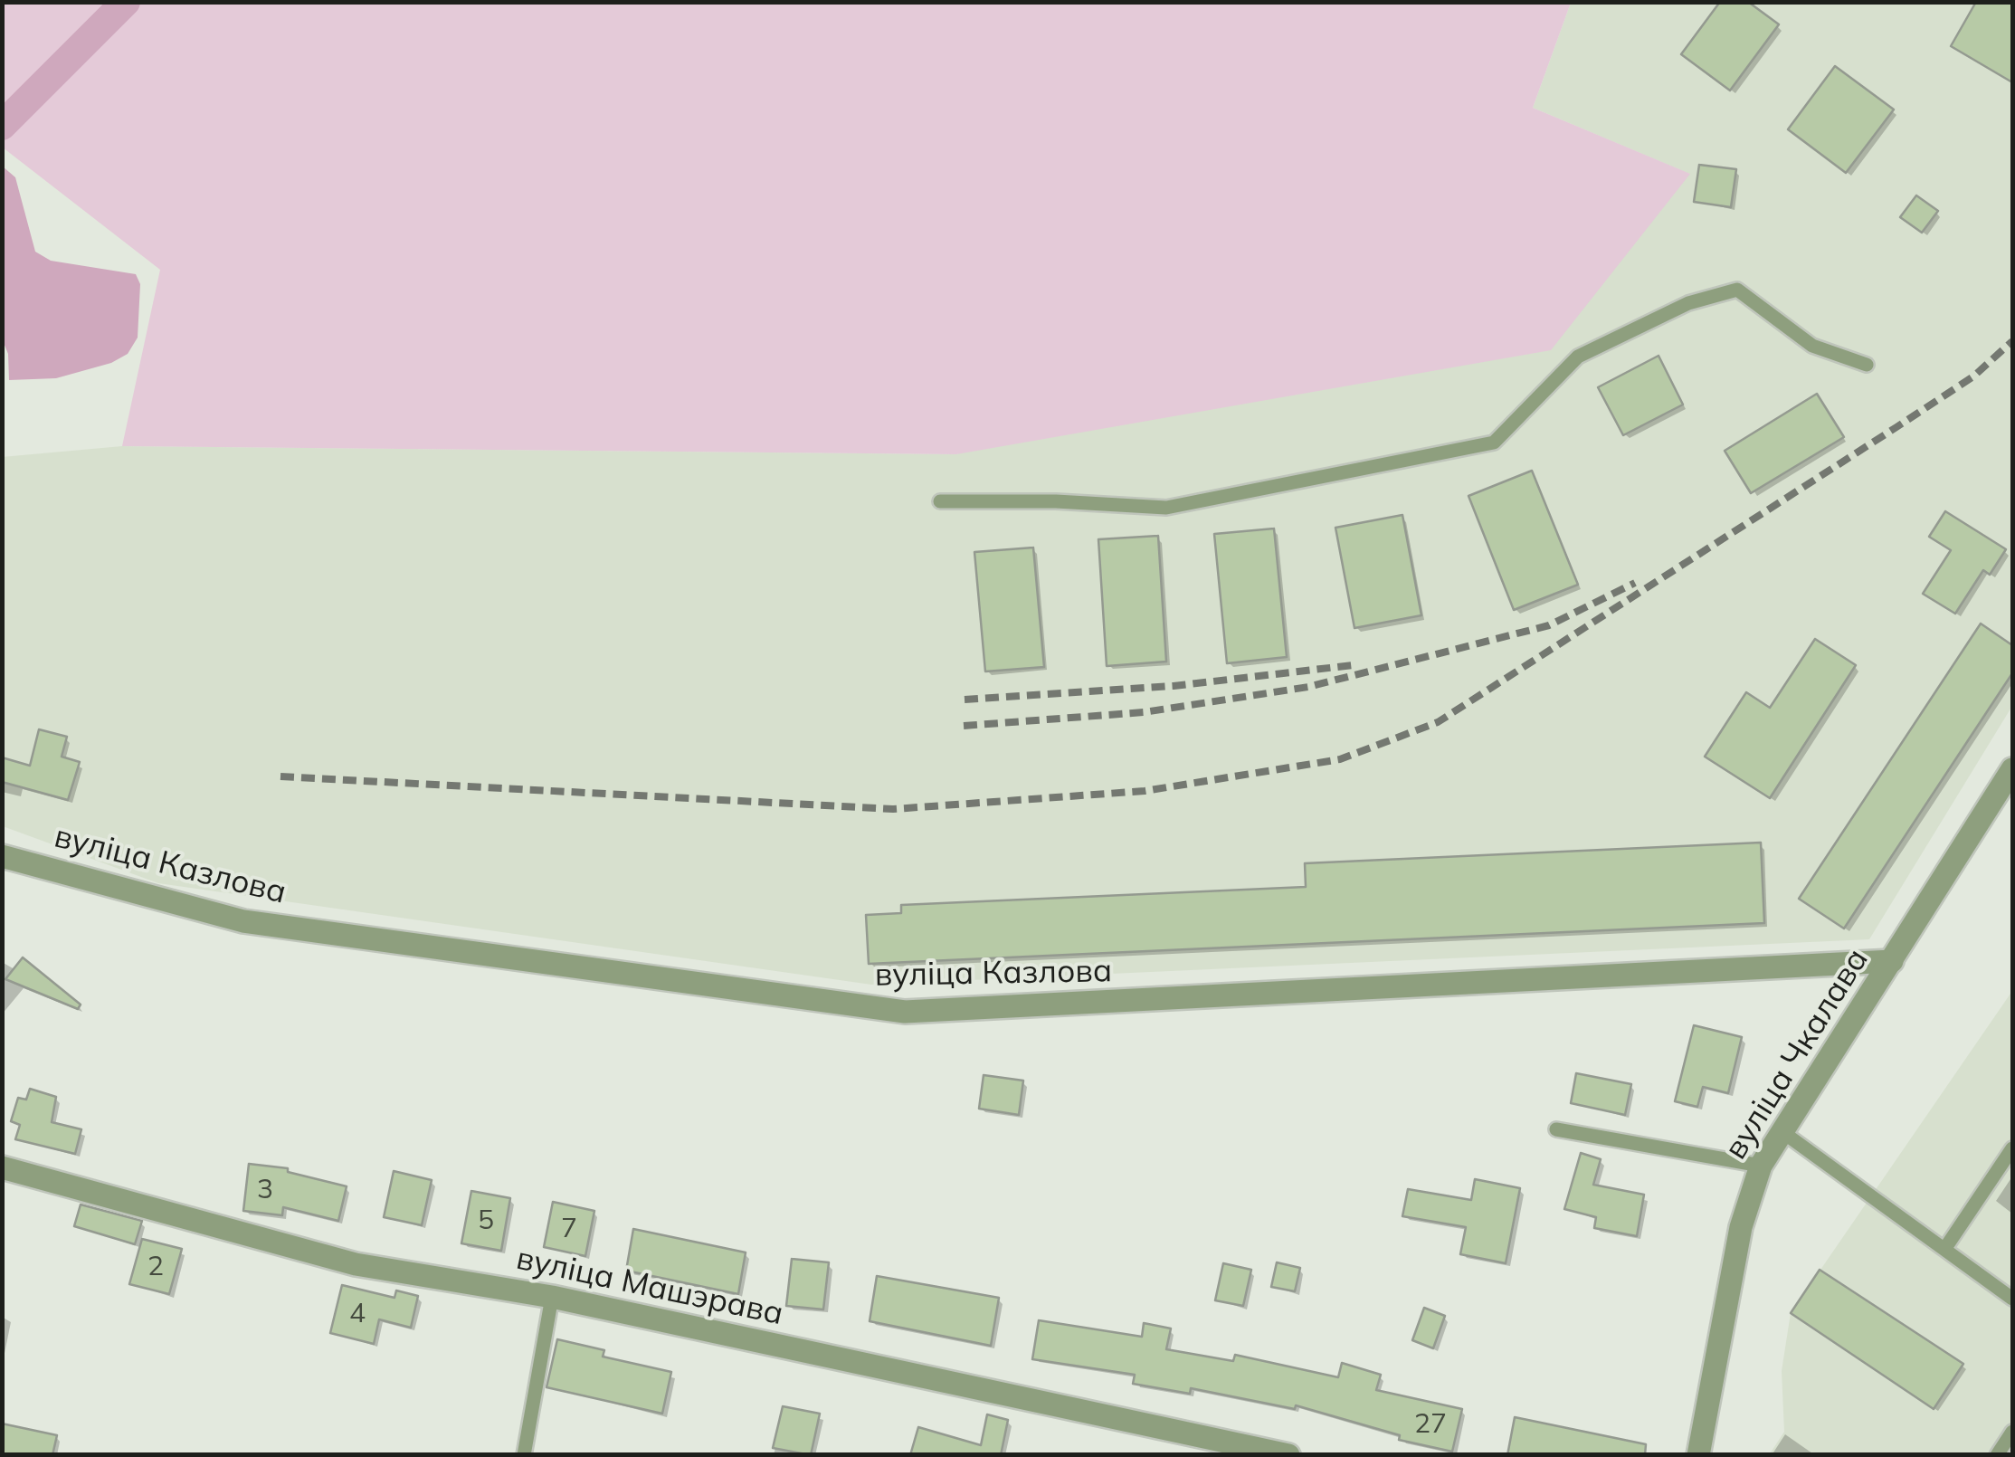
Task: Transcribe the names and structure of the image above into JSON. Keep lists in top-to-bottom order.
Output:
{
  "streets": {
    "street": ["вуліца Казлова", "вуліца Чкалава", "вуліца Машэрава"]
  },
  "crossings": [
    ["вуліца Казлова", "вуліца Чкалава"]
  ],
  "house_numbers": [
    "3",
    "5",
    "7",
    "2",
    "4",
    "27"
  ]
}
